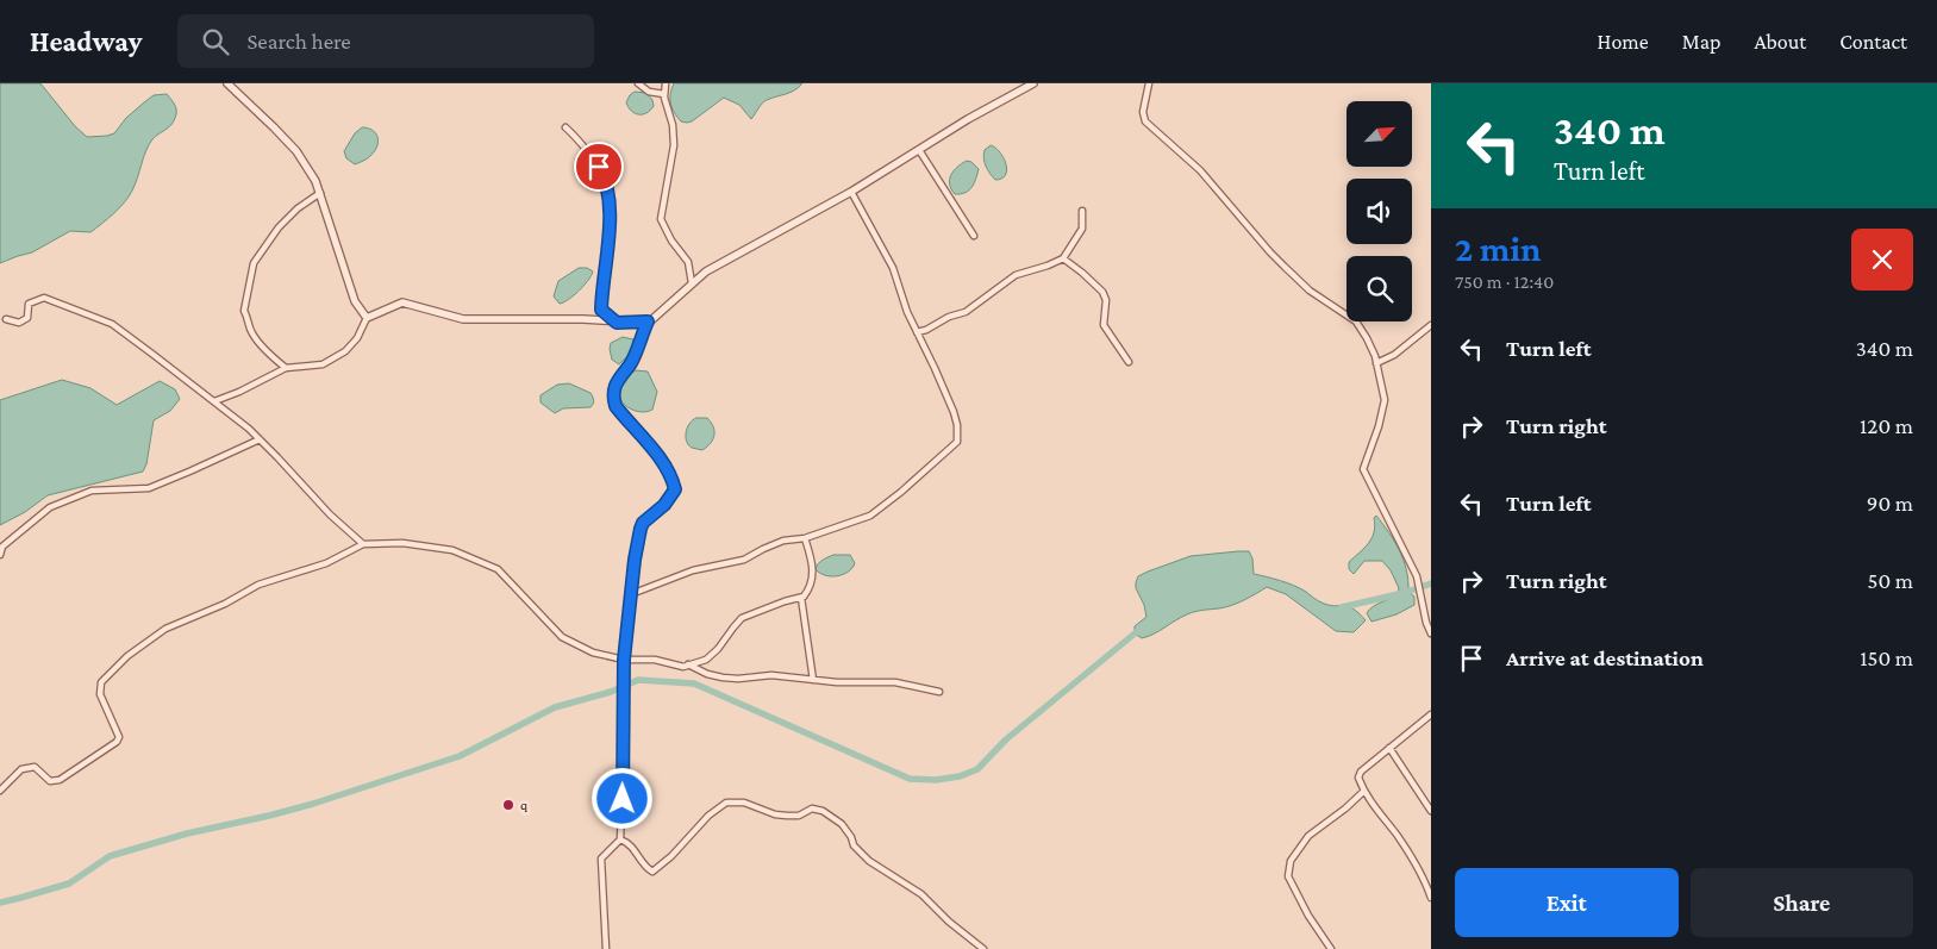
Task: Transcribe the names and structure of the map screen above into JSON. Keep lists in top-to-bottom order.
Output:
{
  "places": ["q"],
  "north": "top right",
  "page": {
    "header": "Headway",
    "search": "Search here",
    "nav": [
      "Home",
      "Map",
      "About",
      "Contact"
    ],
    "turn": ["340 m", "Turn left"],
    "heading": ["2 min", "750 m · 12:40"],
    "list": [
      {
        "name": "Turn left",
        "value": "340 m"
      },
      {
        "name": "Turn right",
        "value": "120 m"
      },
      {
        "name": "Turn left",
        "value": "90 m"
      },
      {
        "name": "Turn right",
        "value": "50 m"
      },
      {
        "name": "Arrive at destination",
        "value": "150 m"
      }
    ],
    "buttons": ["Exit", "Share"]
  }
}
